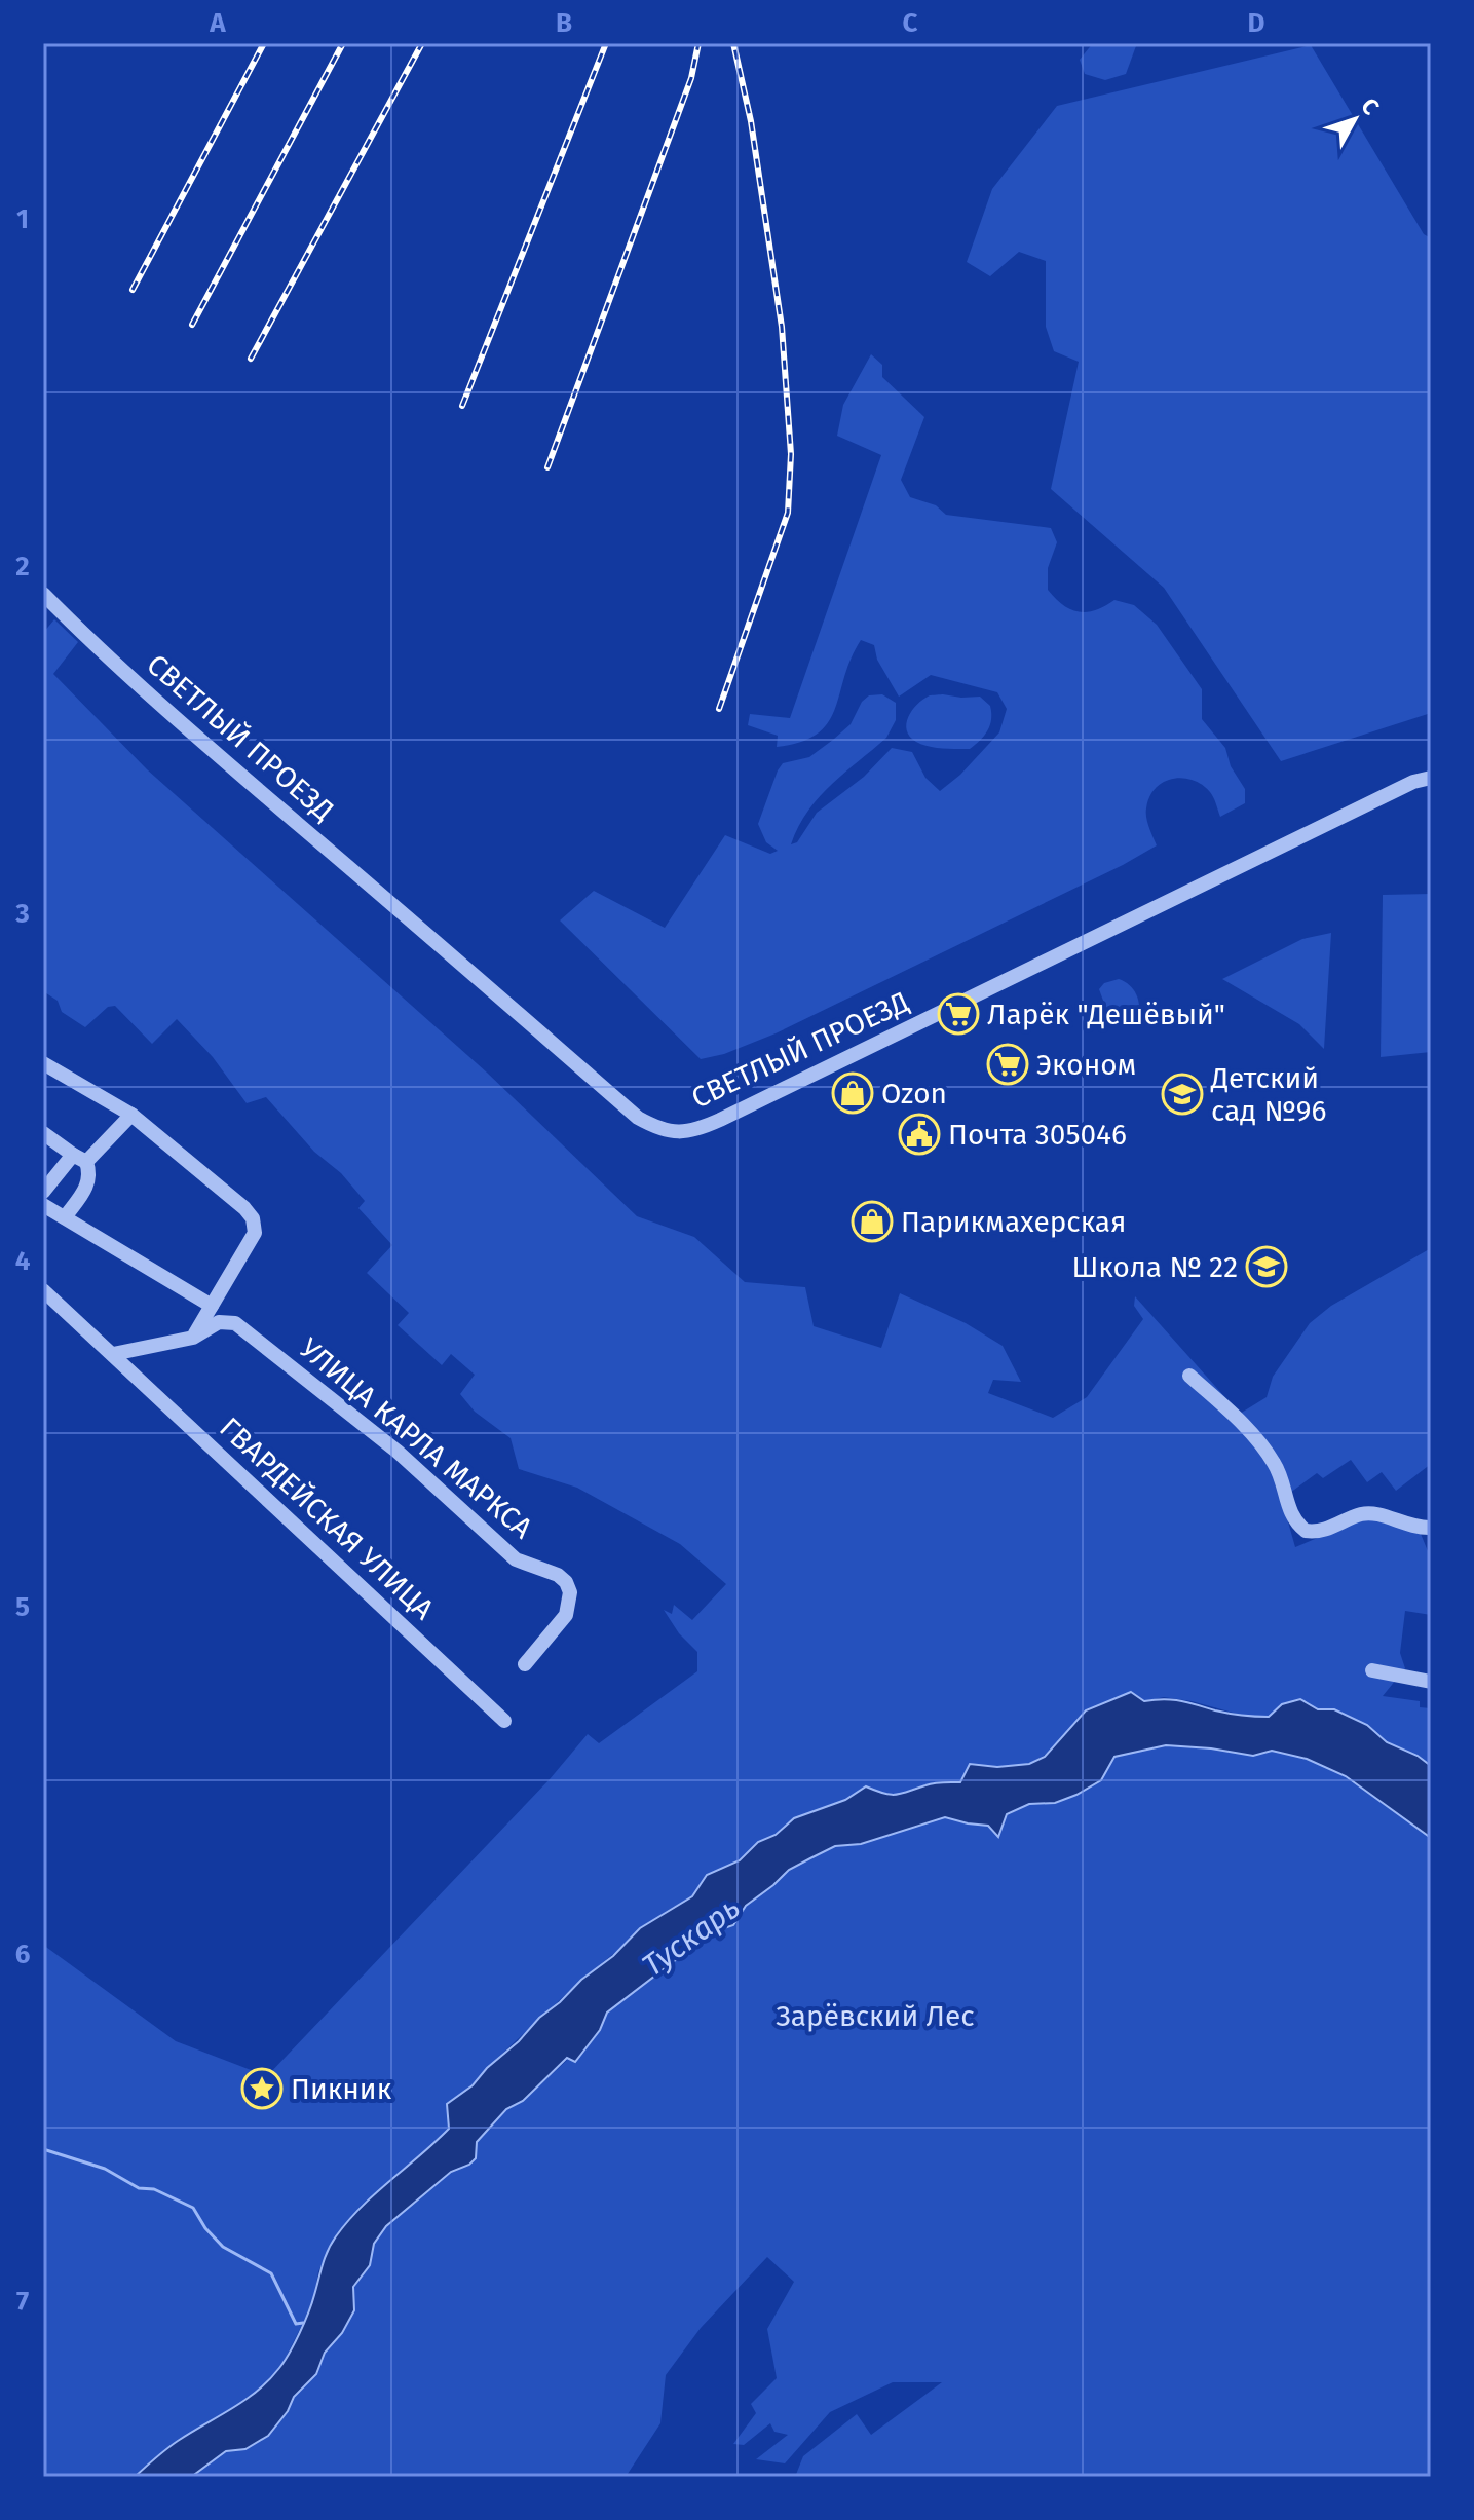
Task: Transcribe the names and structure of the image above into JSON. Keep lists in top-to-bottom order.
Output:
{
  "streets": {
    "street": ["СВЕТЛЫЙ ПРОЕЗД", "УЛИЦА КАРЛА МАРКСА", "ГВАРДЕЙСКАЯ УЛИЦА"]
  },
  "crossings": [
    ["УЛИЦА КАРЛА МАРКСА", "ГВАРДЕЙСКАЯ УЛИЦА"]
  ],
  "water": ["Тускарь"],
  "parks": ["Зарёвский Лес"],
  "places": {
    "supermarket": ["Ларёк \"Дешёвый\"", "Эконом"],
    "shop": ["Ozon", "Парикмахерская"],
    "school or university": ["Детский сад №96", "Школа № 22"],
    "public building": ["Почта 305046"],
    "place": ["Пикник"]
  },
  "north": "top right",
  "grid": {
    "columns": [
      "A",
      "B",
      "C",
      "D"
    ],
    "rows": [
      "1",
      "2",
      "3",
      "4",
      "5",
      "6",
      "7"
    ]
  }
}
